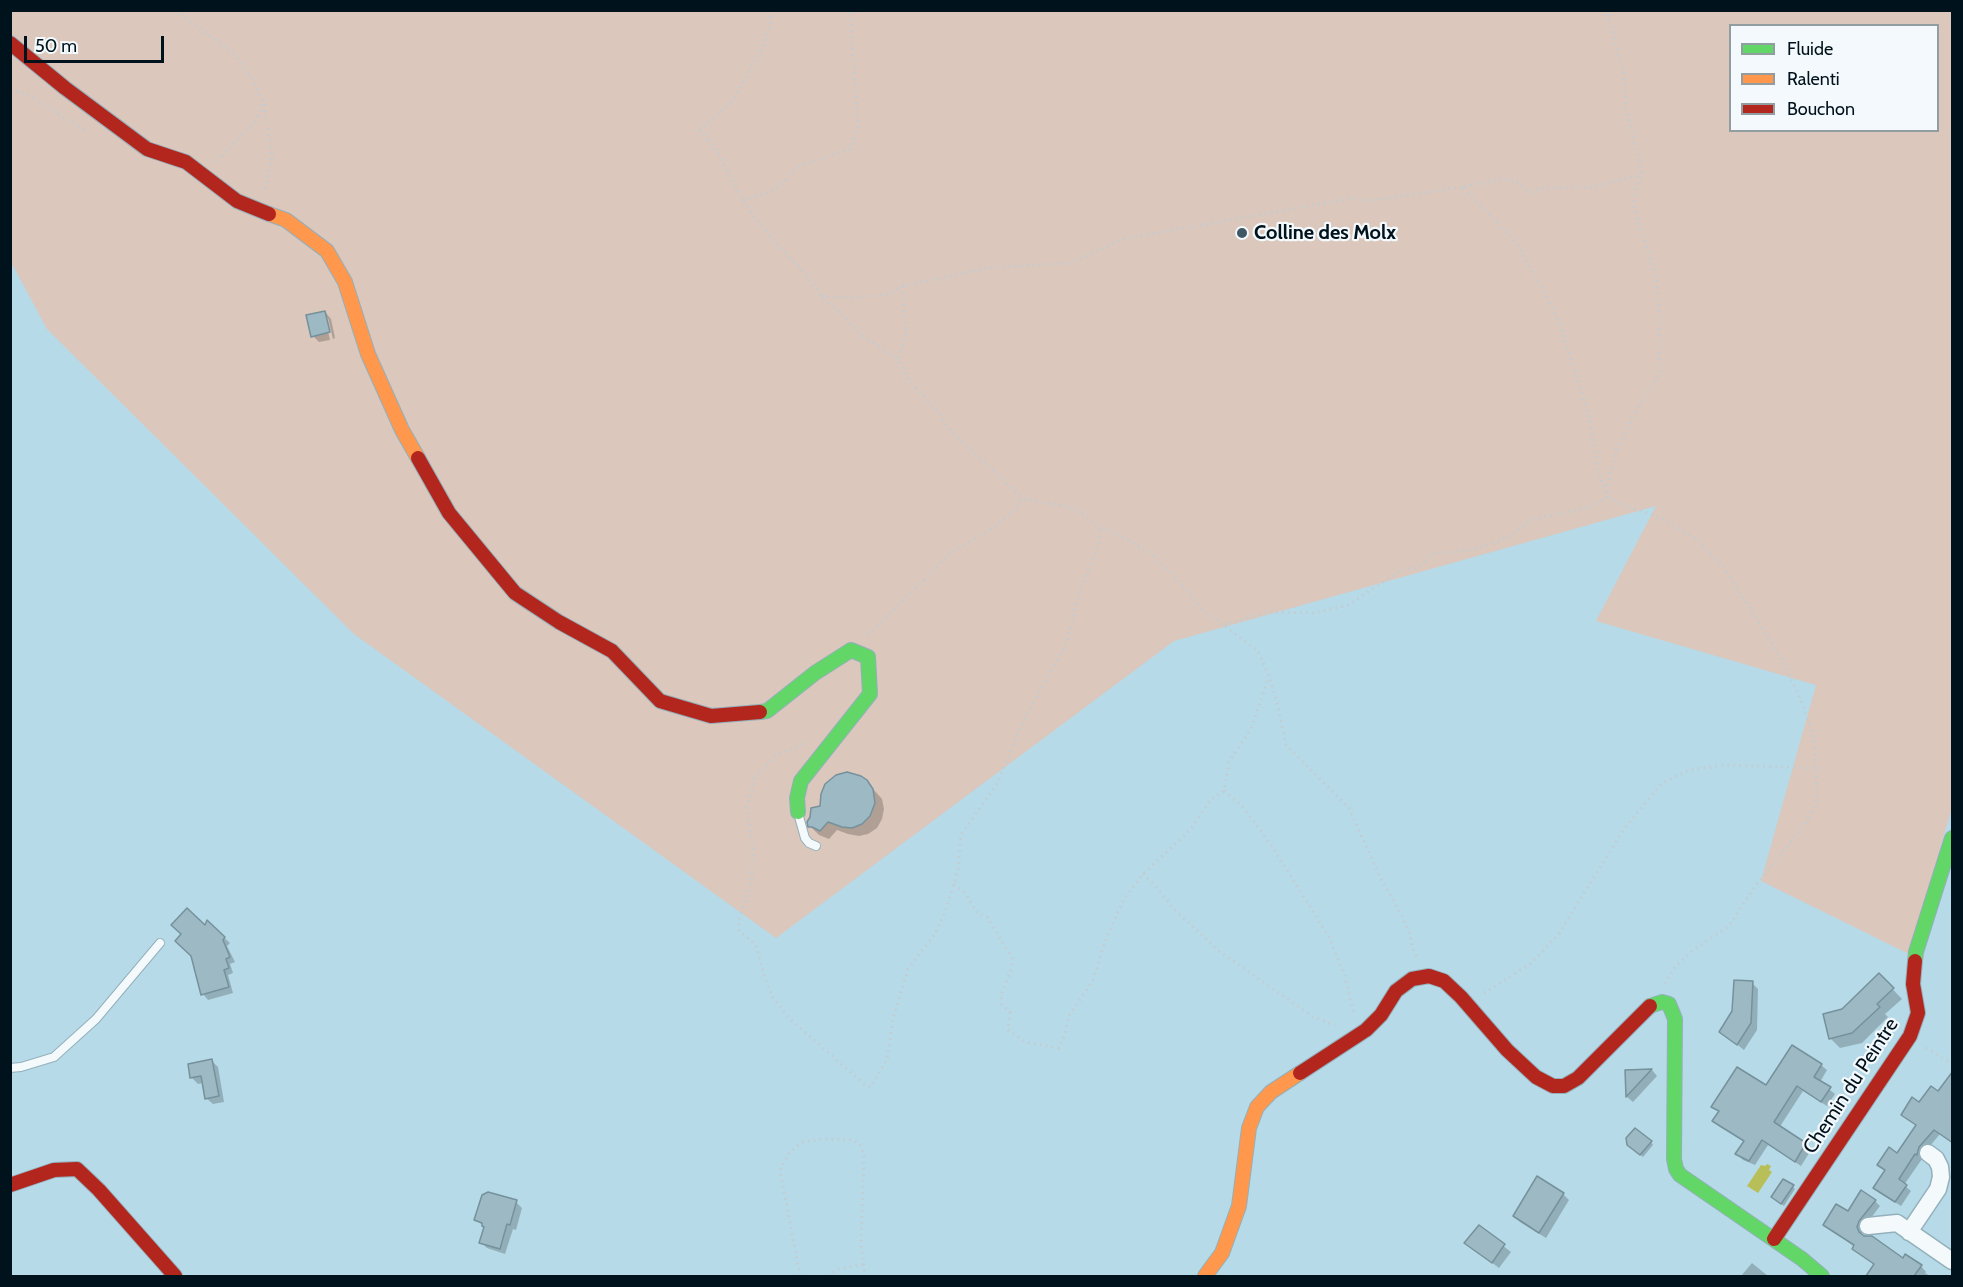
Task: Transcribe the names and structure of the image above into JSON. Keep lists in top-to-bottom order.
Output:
{
  "streets": {
    "street": ["Chemin du Peintre"]
  },
  "places": ["Colline des Molx"],
  "legend": ["Fluide", "Ralenti", "Bouchon"],
  "scale_bar": "50 m"
}
